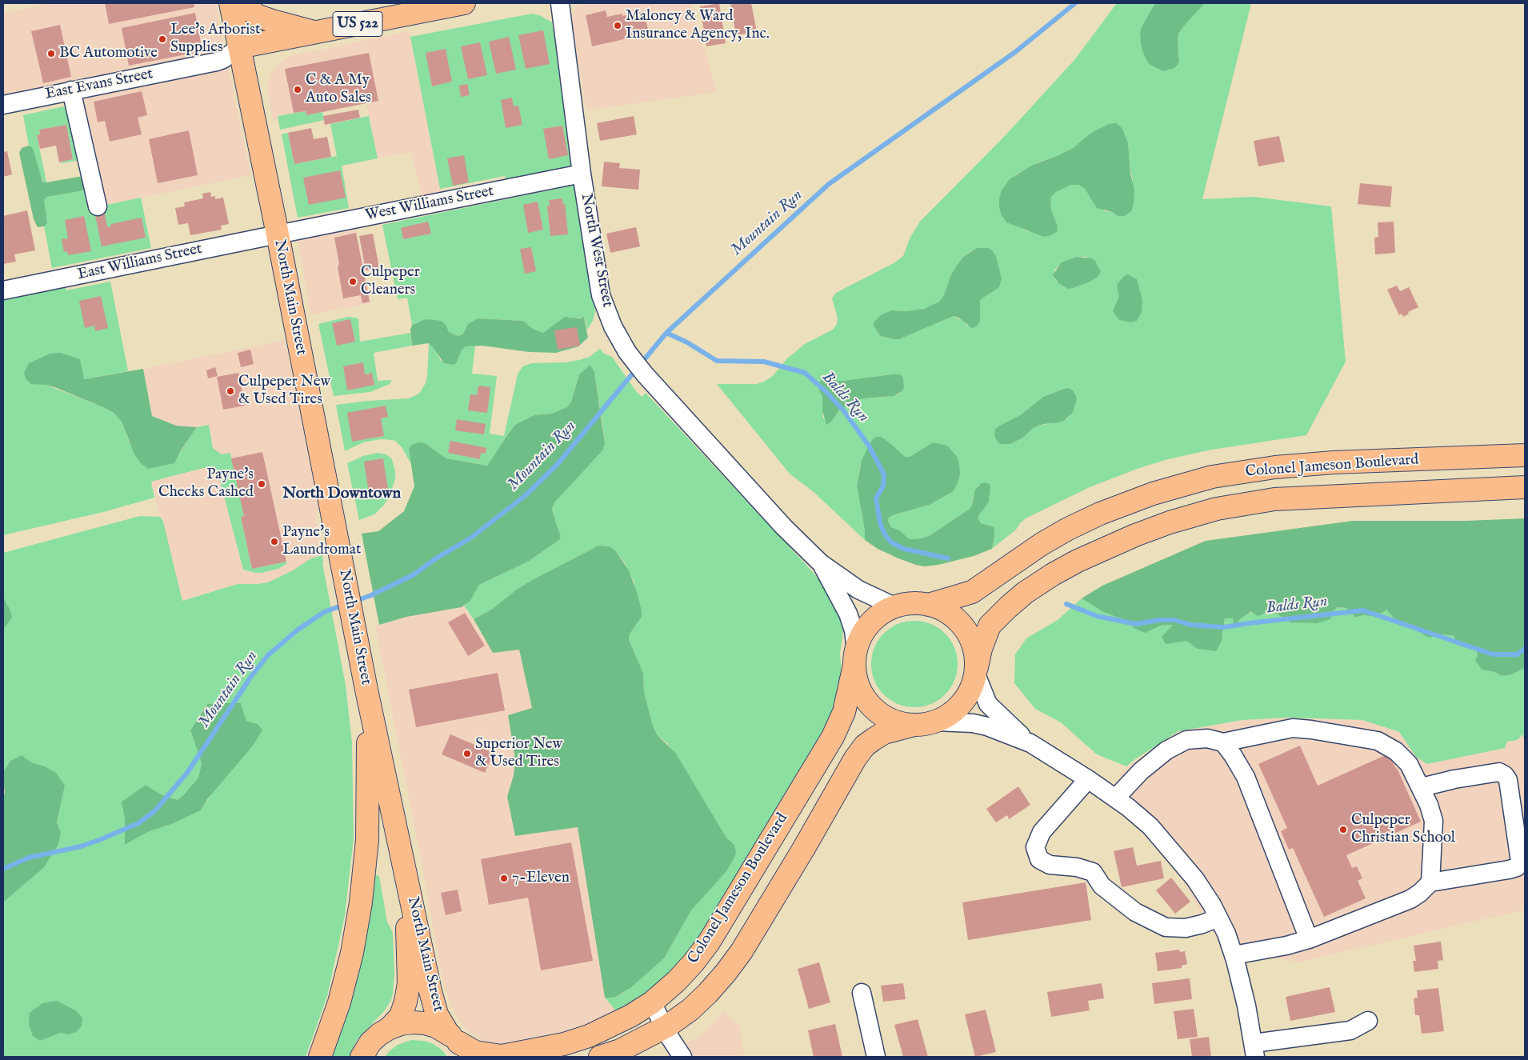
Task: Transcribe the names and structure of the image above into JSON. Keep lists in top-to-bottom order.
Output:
{
  "streets": {
    "main road": ["US 522", "North Main Street", "Colonel Jameson Boulevard"],
    "street": [
      "East Evans Street",
      "West Williams Street",
      "North West Street",
      "East Williams Street"
    ]
  },
  "crossings": [
    ["US 522", "East Evans Street"],
    ["US 522", "North Main Street"],
    ["East Evans Street", "North Main Street"],
    ["West Williams Street", "North West Street"],
    ["West Williams Street", "East Williams Street"],
    ["West Williams Street", "North Main Street"],
    ["North West Street", "Colonel Jameson Boulevard"],
    ["East Williams Street", "North Main Street"],
    ["North Main Street", "Colonel Jameson Boulevard"]
  ],
  "districts": ["North Downtown"],
  "water": ["Mountain Run", "Balds Run"],
  "places": [
    "Maloney & Ward Insurance Agency, Inc.",
    "Lee's Arborist Supplies",
    "BC Automotive",
    "C & A My Auto Sales",
    "Culpeper Cleaners",
    "Culpeper New & Used Tires",
    "Payne's Checks Cashed",
    "Payne's Laundromat",
    "Superior New & Used Tires",
    "Culpeper Christian School",
    "7-Eleven"
  ]
}
